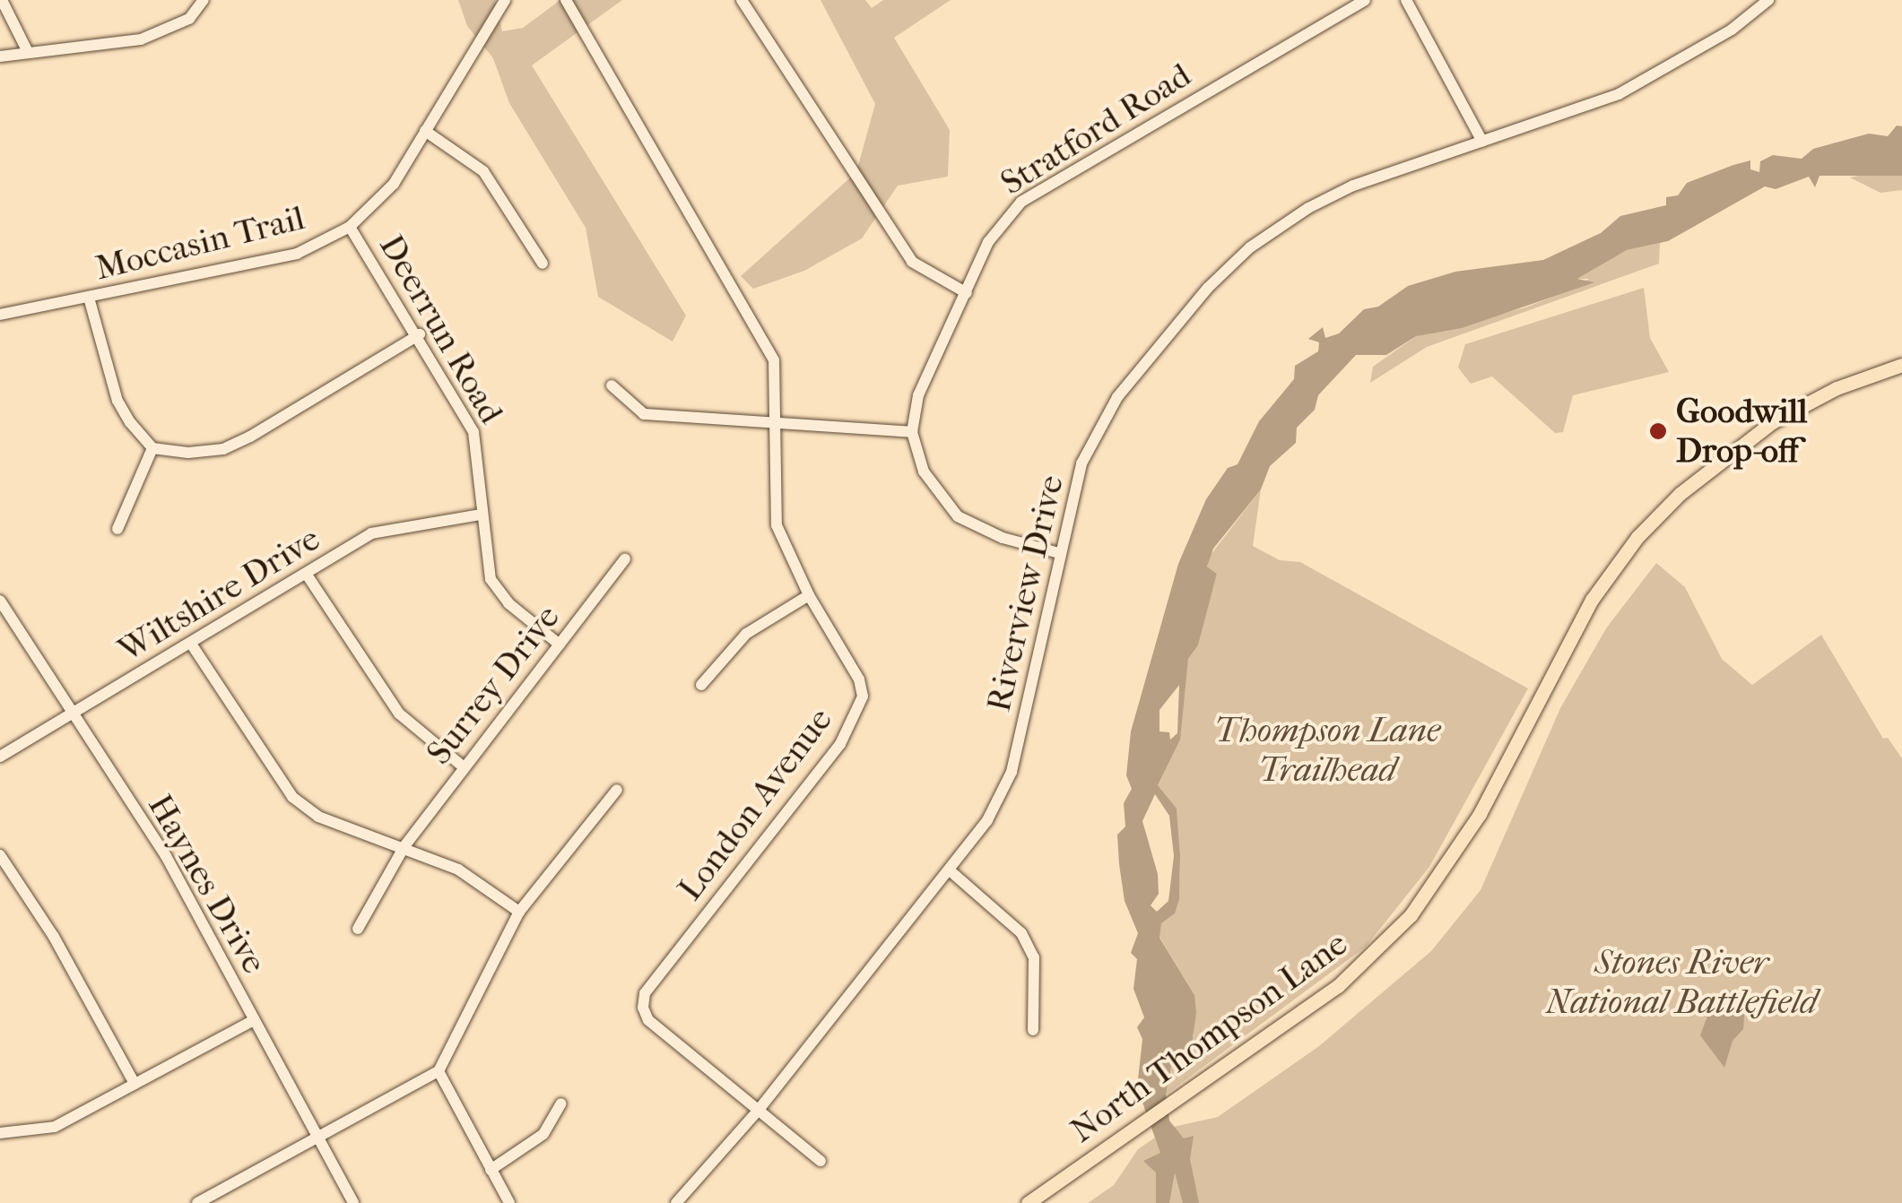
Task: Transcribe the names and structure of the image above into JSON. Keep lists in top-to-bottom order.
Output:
{
  "streets": {
    "main road": ["North Thompson Lane"],
    "street": [
      "Stratford Road",
      "Moccasin Trail",
      "Deerrun Road",
      "Riverview Drive",
      "Wiltshire Drive",
      "Surrey Drive",
      "London Avenue",
      "Haynes Drive"
    ]
  },
  "crossings": [
    ["Moccasin Trail", "Deerrun Road"],
    ["Deerrun Road", "Wiltshire Drive"],
    ["Deerrun Road", "Surrey Drive"],
    ["Riverview Drive", "London Avenue"],
    ["Wiltshire Drive", "Haynes Drive"]
  ],
  "parks": ["Thompson Lane Trailhead", "Stones River National Battlefield"],
  "places": ["Goodwill Drop-off"]
}
